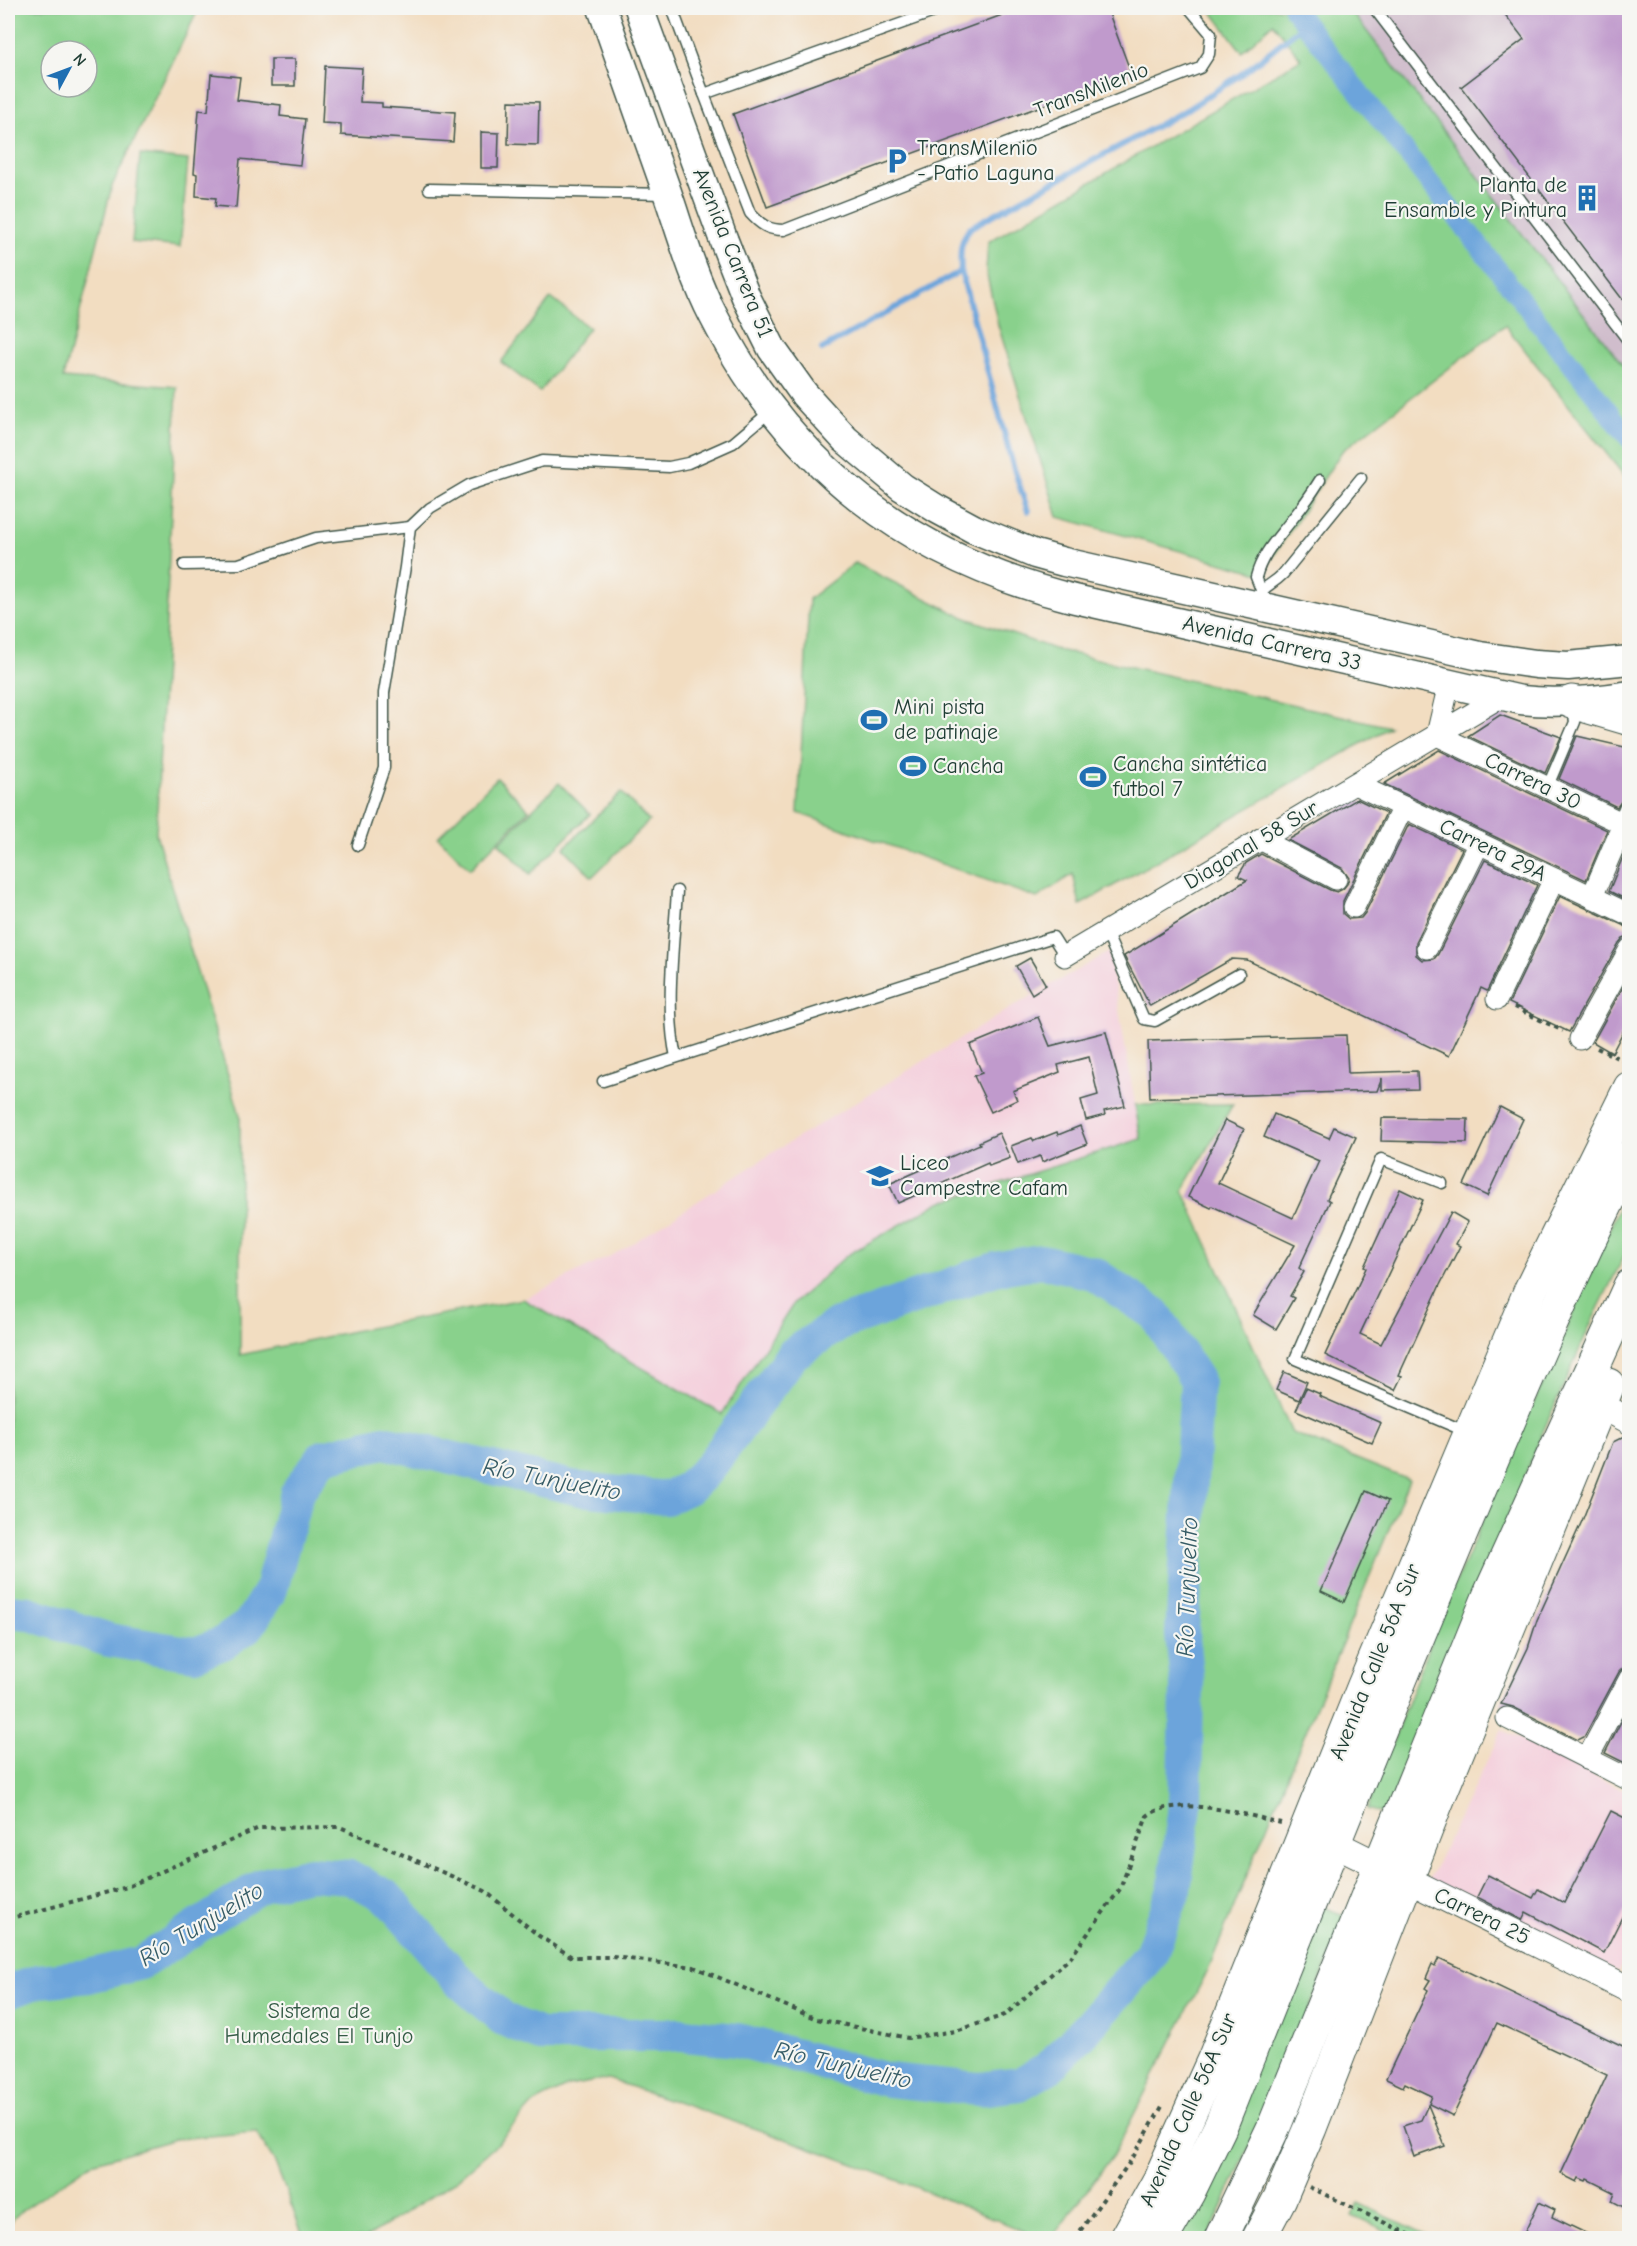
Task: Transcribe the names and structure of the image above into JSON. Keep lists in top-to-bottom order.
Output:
{
  "streets": {
    "highway": ["Avenida Calle 56A Sur"],
    "main road": ["Avenida Carrera 51", "Avenida Carrera 33"],
    "street": [
      "Carrera 30",
      "Diagonal 58 Sur",
      "Carrera 29A",
      "Carrera 25"
    ],
    "lane": ["TransMilenio"]
  },
  "crossings": [
    ["Avenida Carrera 51", "Avenida Carrera 33"],
    ["Avenida Carrera 33", "Diagonal 58 Sur"],
    ["Carrera 30", "Diagonal 58 Sur"],
    ["Diagonal 58 Sur", "Carrera 29A"],
    ["Avenida Calle 56A Sur", "Carrera 25"]
  ],
  "water": ["Río Tunjuelito"],
  "parks": ["Sistema de Humedales El Tunjo"],
  "places": {
    "parking": ["TransMilenio - Patio Laguna"],
    "building": ["Planta de Ensamble y Pintura"],
    "sports": ["Mini pista de patinaje", "Cancha", "Cancha sintética futbol 7"],
    "school or university": ["Liceo Campestre Cafam"]
  },
  "north": "top right"
}
